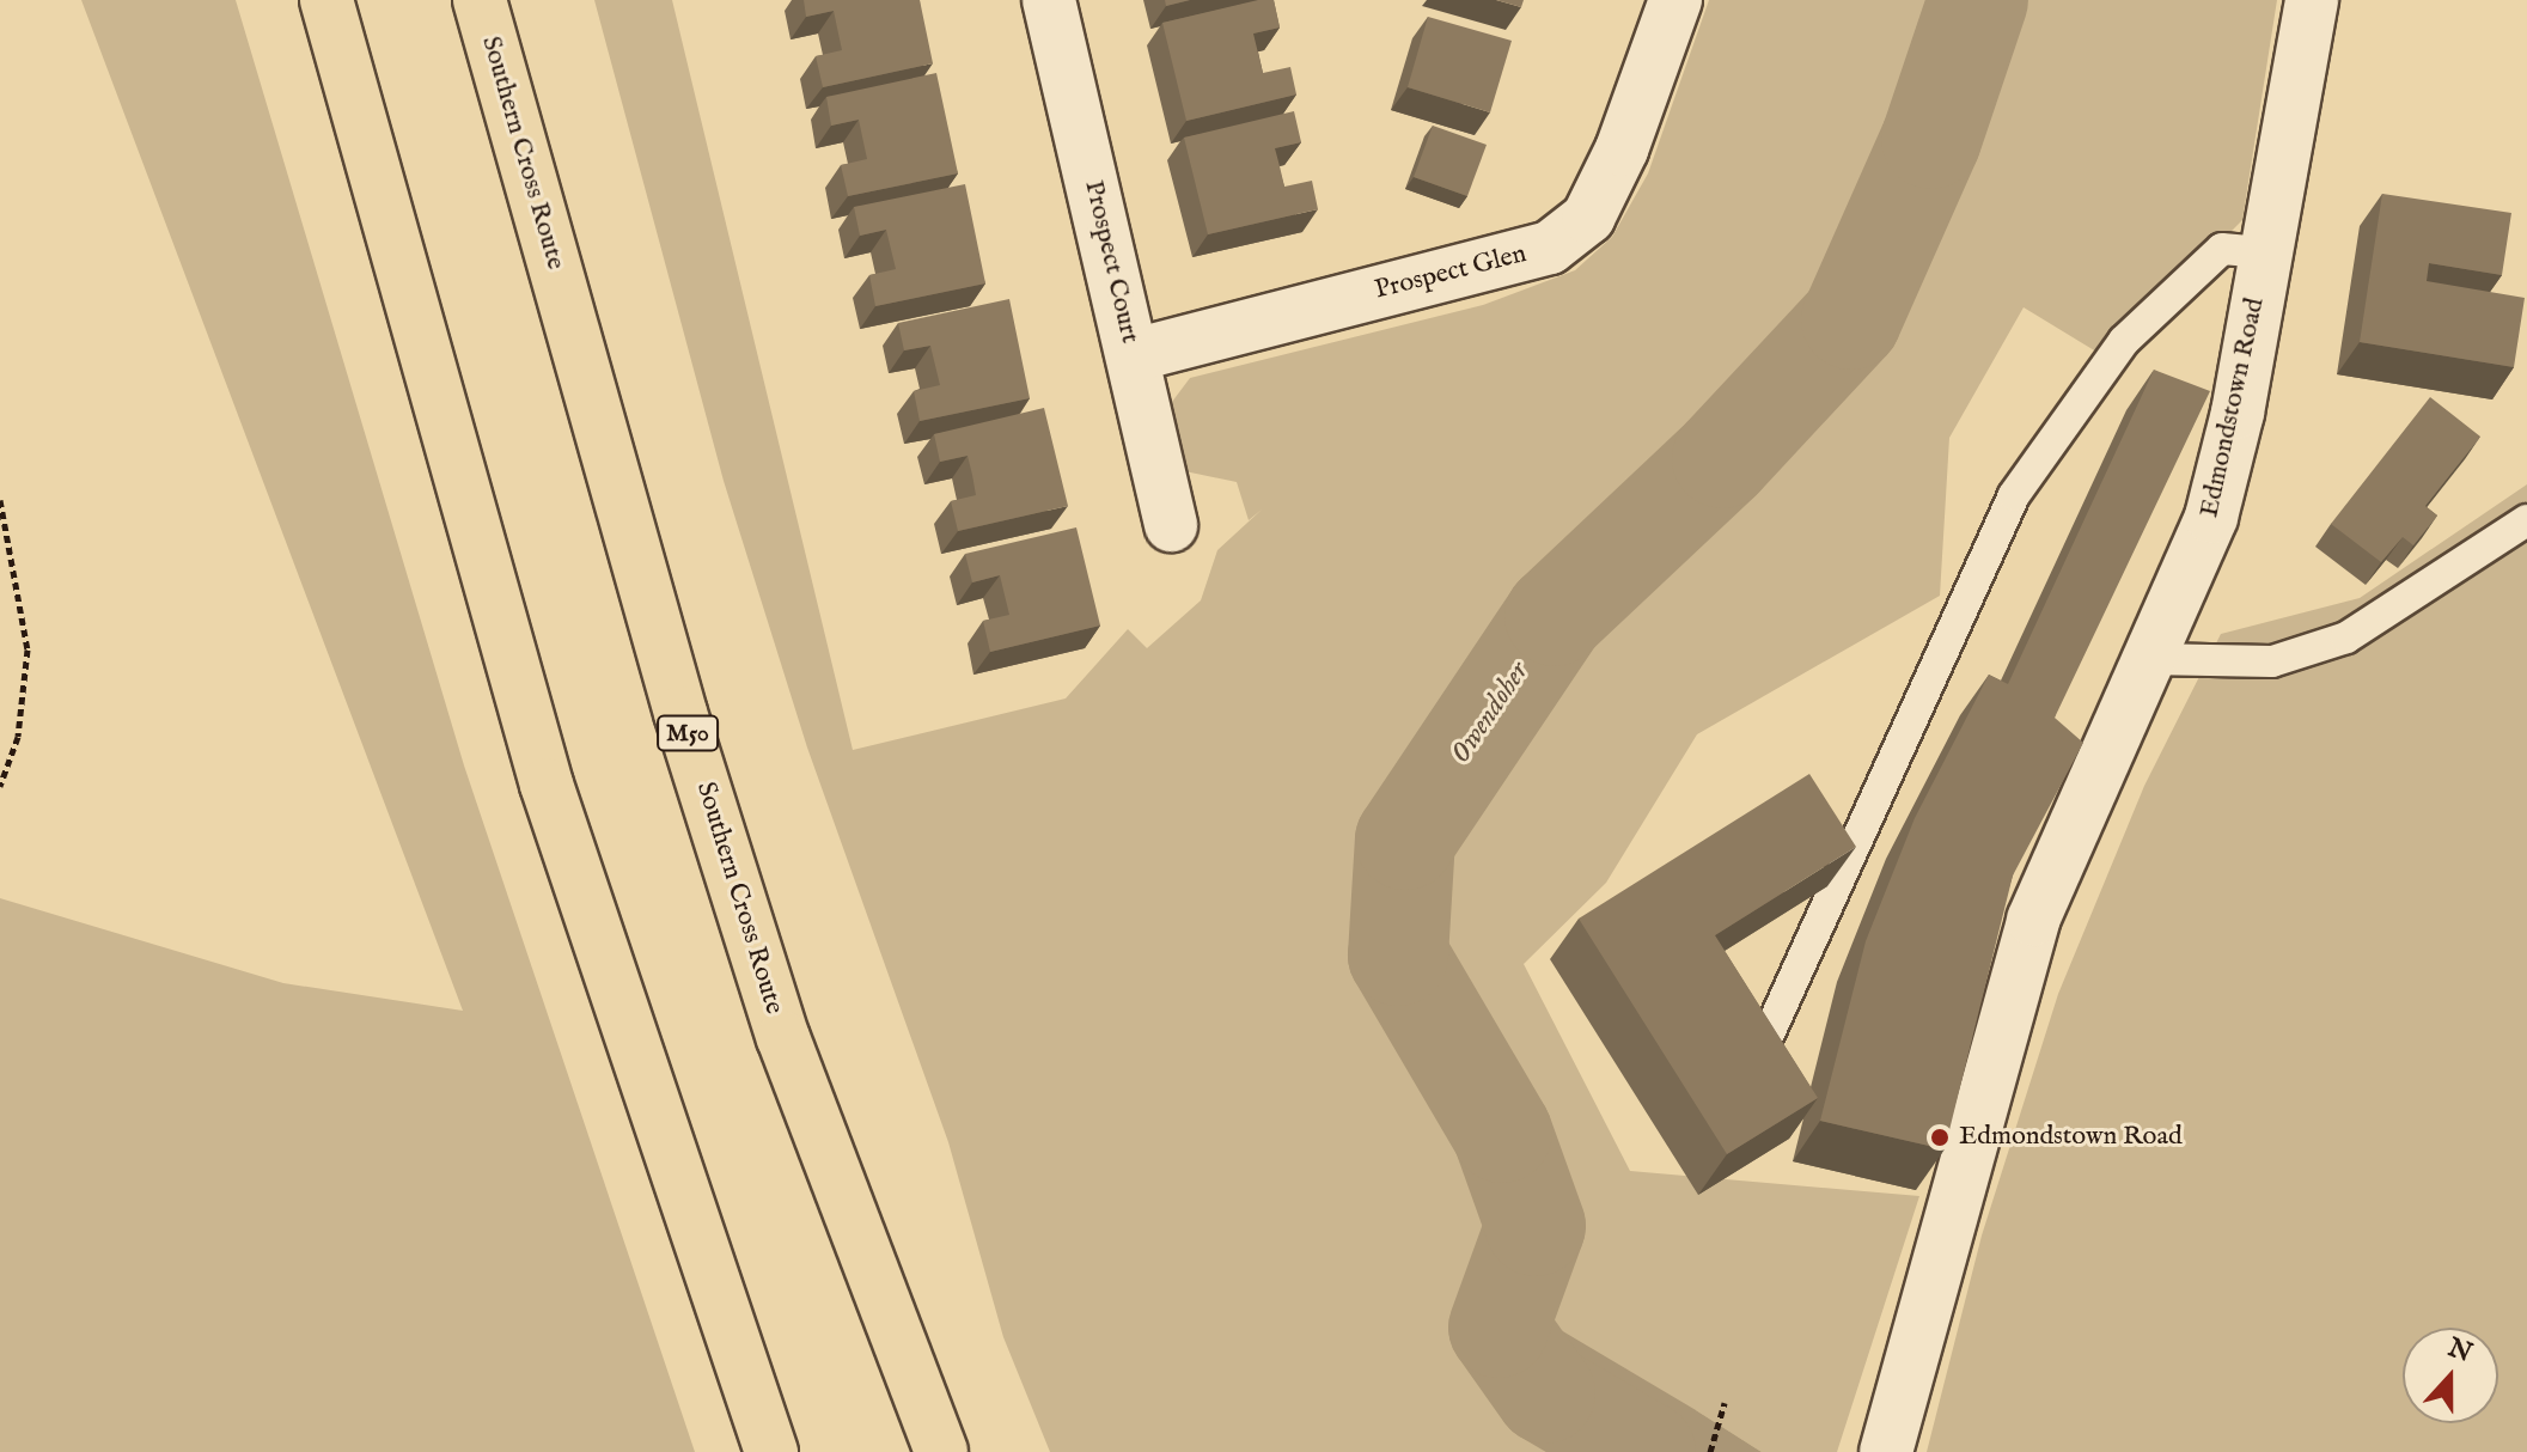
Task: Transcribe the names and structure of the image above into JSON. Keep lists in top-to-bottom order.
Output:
{
  "streets": {
    "highway": ["Southern Cross Route", "M50"],
    "main road": ["Prospect Court", "Prospect Glen", "Edmondstown Road"]
  },
  "crossings": [
    ["Prospect Court", "Prospect Glen"]
  ],
  "water": ["Owendoher"],
  "places": ["Edmondstown Road"],
  "north": "top"
}
